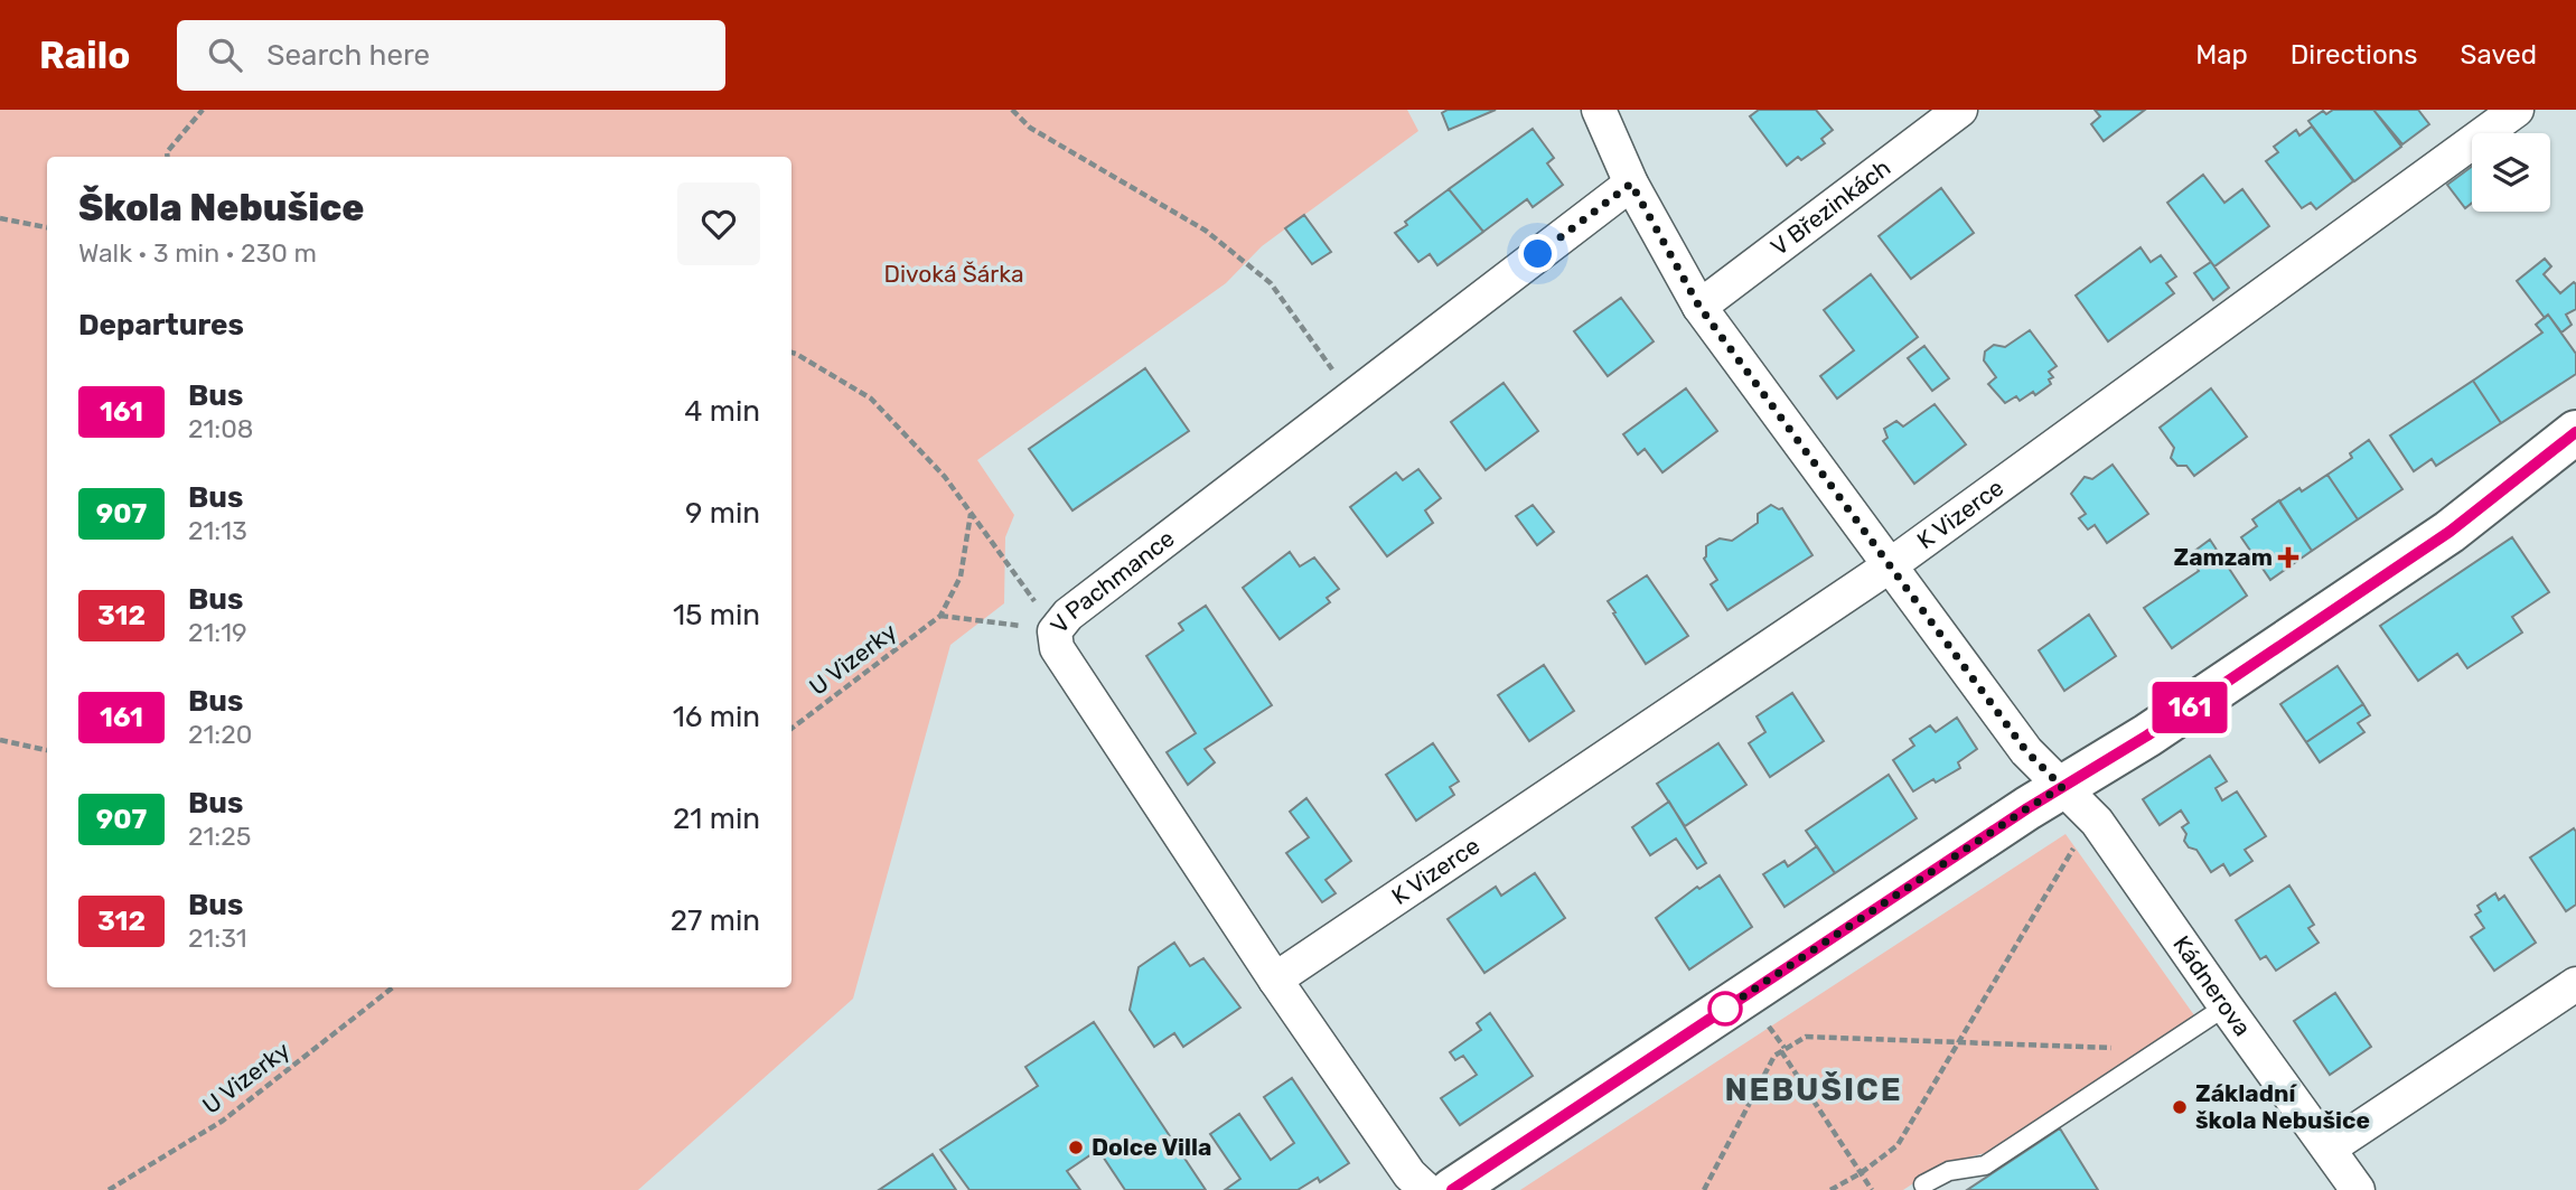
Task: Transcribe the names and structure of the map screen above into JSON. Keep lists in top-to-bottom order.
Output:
{
  "streets": {
    "street": [
      "V Březinkách",
      "K Vizerce",
      "V Pachmance",
      "Kádnerova"
    ],
    "path": ["U Vizerky"]
  },
  "crossings": [
    ["V Březinkách", "Kádnerova"],
    ["K Vizerce", "V Pachmance"],
    ["K Vizerce", "Kádnerova"],
    ["V Pachmance", "Kádnerova"]
  ],
  "districts": ["NEBUŠICE"],
  "parks": ["Divoká Šárka"],
  "places": {
    "health": ["Zamzam"],
    "other": ["Základní škola Nebušice", "Dolce Villa"]
  },
  "lines": ["bus line 161"],
  "page": {
    "header": "Railo",
    "search": "Search here",
    "nav": ["Map", "Directions", "Saved"],
    "on_map": "161",
    "heading": [
      ["Škola Nebušice", "Walk · 3 min · 230 m"],
      "Departures"
    ],
    "list": [
      {
        "mark": "161",
        "name": "Bus",
        "note": "21:08",
        "value": "4 min"
      },
      {
        "mark": "907",
        "name": "Bus",
        "note": "21:13",
        "value": "9 min"
      },
      {
        "mark": "312",
        "name": "Bus",
        "note": "21:19",
        "value": "15 min"
      },
      {
        "mark": "161",
        "name": "Bus",
        "note": "21:20",
        "value": "16 min"
      },
      {
        "mark": "907",
        "name": "Bus",
        "note": "21:25",
        "value": "21 min"
      },
      {
        "mark": "312",
        "name": "Bus",
        "note": "21:31",
        "value": "27 min"
      }
    ]
  }
}
